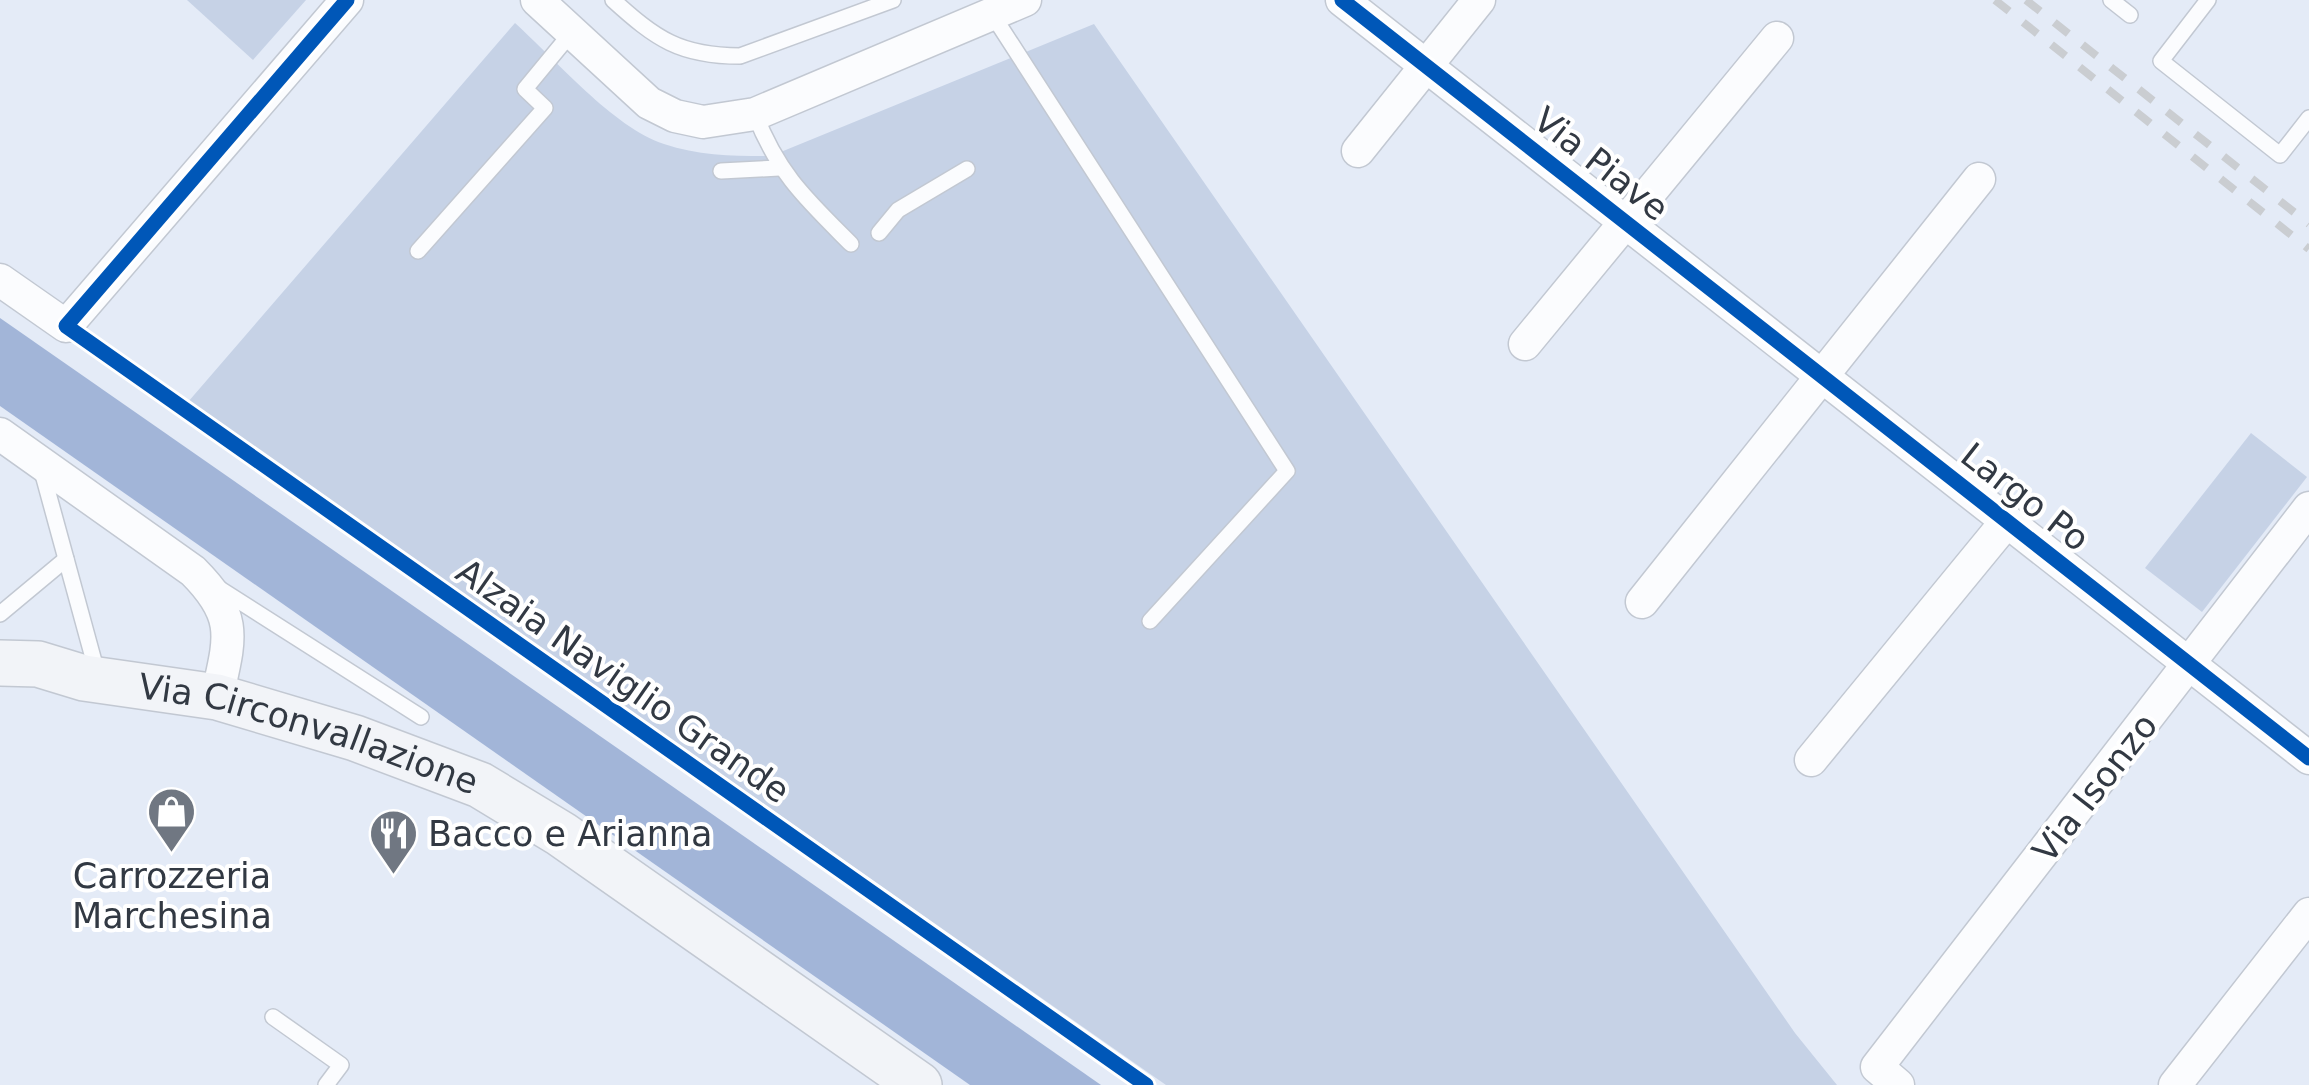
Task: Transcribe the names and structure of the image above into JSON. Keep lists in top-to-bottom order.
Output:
{
  "streets": {
    "main road": ["Via Circonvallazione"],
    "street": ["Via Piave", "Largo Po", "Via Isonzo"],
    "cycle path": ["Alzaia Naviglio Grande"]
  },
  "crossings": [
    ["Via Piave", "Largo Po"],
    ["Largo Po", "Via Isonzo"]
  ],
  "places": {
    "shop": ["Carrozzeria Marchesina"],
    "restaurant": ["Bacco e Arianna"]
  }
}
